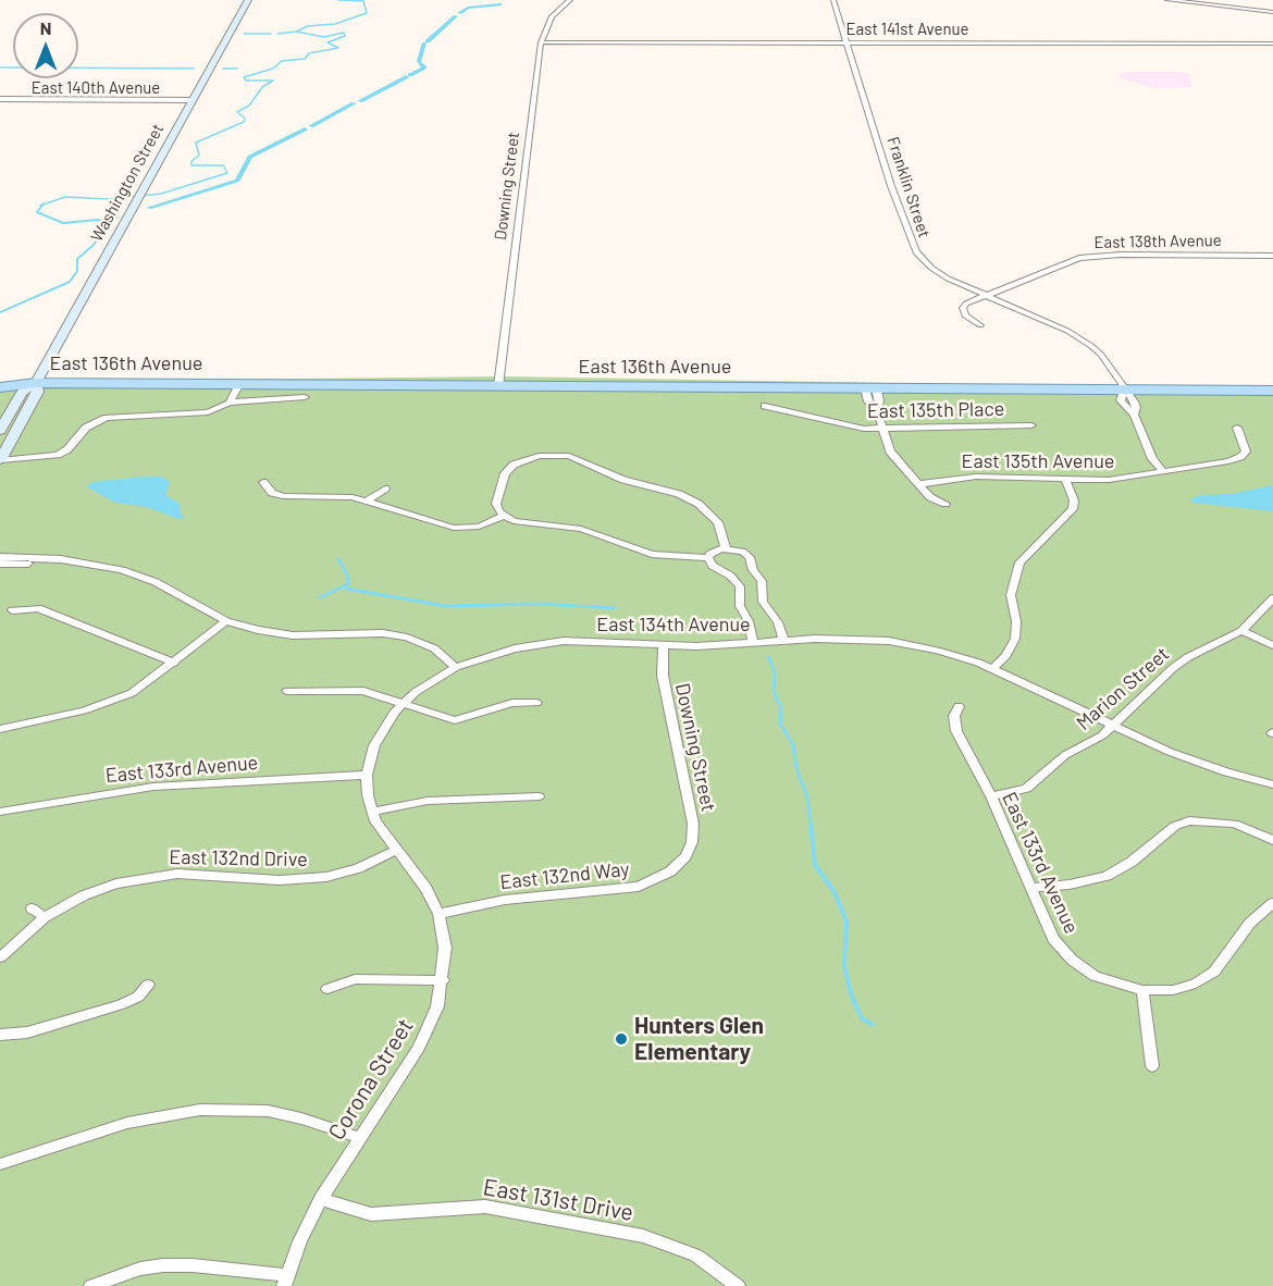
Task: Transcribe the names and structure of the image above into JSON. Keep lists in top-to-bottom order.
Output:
{
  "streets": {
    "main road": ["Washington Street", "East 136th Avenue"],
    "street": [
      "East 141st Avenue",
      "East 140th Avenue",
      "Downing Street",
      "Franklin Street",
      "East 138th Avenue",
      "East 135th Place",
      "East 135th Avenue",
      "East 134th Avenue",
      "Marion Street",
      "East 133rd Avenue",
      "East 132nd Drive",
      "East 132nd Way",
      "Corona Street",
      "East 131st Drive"
    ]
  },
  "crossings": [
    ["East 141st Avenue", "Downing Street"],
    ["East 141st Avenue", "Franklin Street"],
    ["East 140th Avenue", "Washington Street"],
    ["Washington Street", "East 136th Avenue"],
    ["Downing Street", "East 136th Avenue"],
    ["Downing Street", "East 134th Avenue"],
    ["Downing Street", "East 132nd Way"],
    ["Franklin Street", "East 138th Avenue"],
    ["Franklin Street", "East 136th Avenue"],
    ["Franklin Street", "East 135th Avenue"],
    ["East 134th Avenue", "Marion Street"],
    ["East 134th Avenue", "Corona Street"],
    ["Marion Street", "East 133rd Avenue"],
    ["East 133rd Avenue", "Corona Street"],
    ["East 132nd Drive", "Corona Street"],
    ["East 132nd Way", "Corona Street"],
    ["Corona Street", "East 131st Drive"]
  ],
  "places": ["Hunters Glen Elementary"],
  "north": "top"
}
